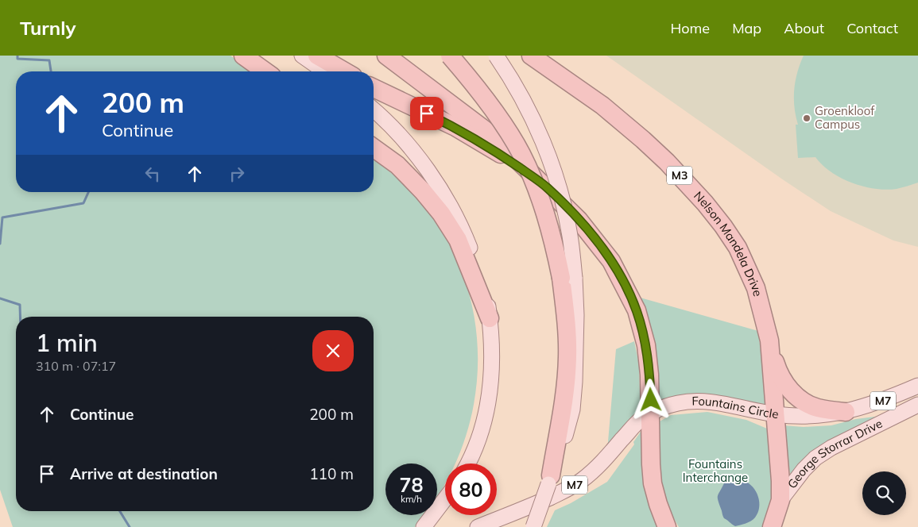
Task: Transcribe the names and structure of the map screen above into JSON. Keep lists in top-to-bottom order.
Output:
{
  "streets": {
    "highway": [
      "M3",
      "Nelson Mandela Drive",
      "M7",
      "Fountains Circle"
    ],
    "main road": ["George Storrar Drive"]
  },
  "crossings": [
    ["Nelson Mandela Drive", "Fountains Circle"],
    ["Nelson Mandela Drive", "George Storrar Drive"],
    ["M7", "Fountains Circle"],
    ["Fountains Circle", "George Storrar Drive"]
  ],
  "parks": ["Fountains Interchange"],
  "places": ["Groenkloof Campus"],
  "page": {
    "header": "Turnly",
    "nav": [
      "Home",
      "Map",
      "About",
      "Contact"
    ],
    "turn": ["200 m", "Continue"],
    "heading": ["1 min", "310 m · 07:17"],
    "list": [
      {
        "name": "Continue",
        "value": "200 m"
      },
      {
        "name": "Arrive at destination",
        "value": "110 m"
      }
    ],
    "speed": "78 km/h",
    "limit": "80"
  }
}
